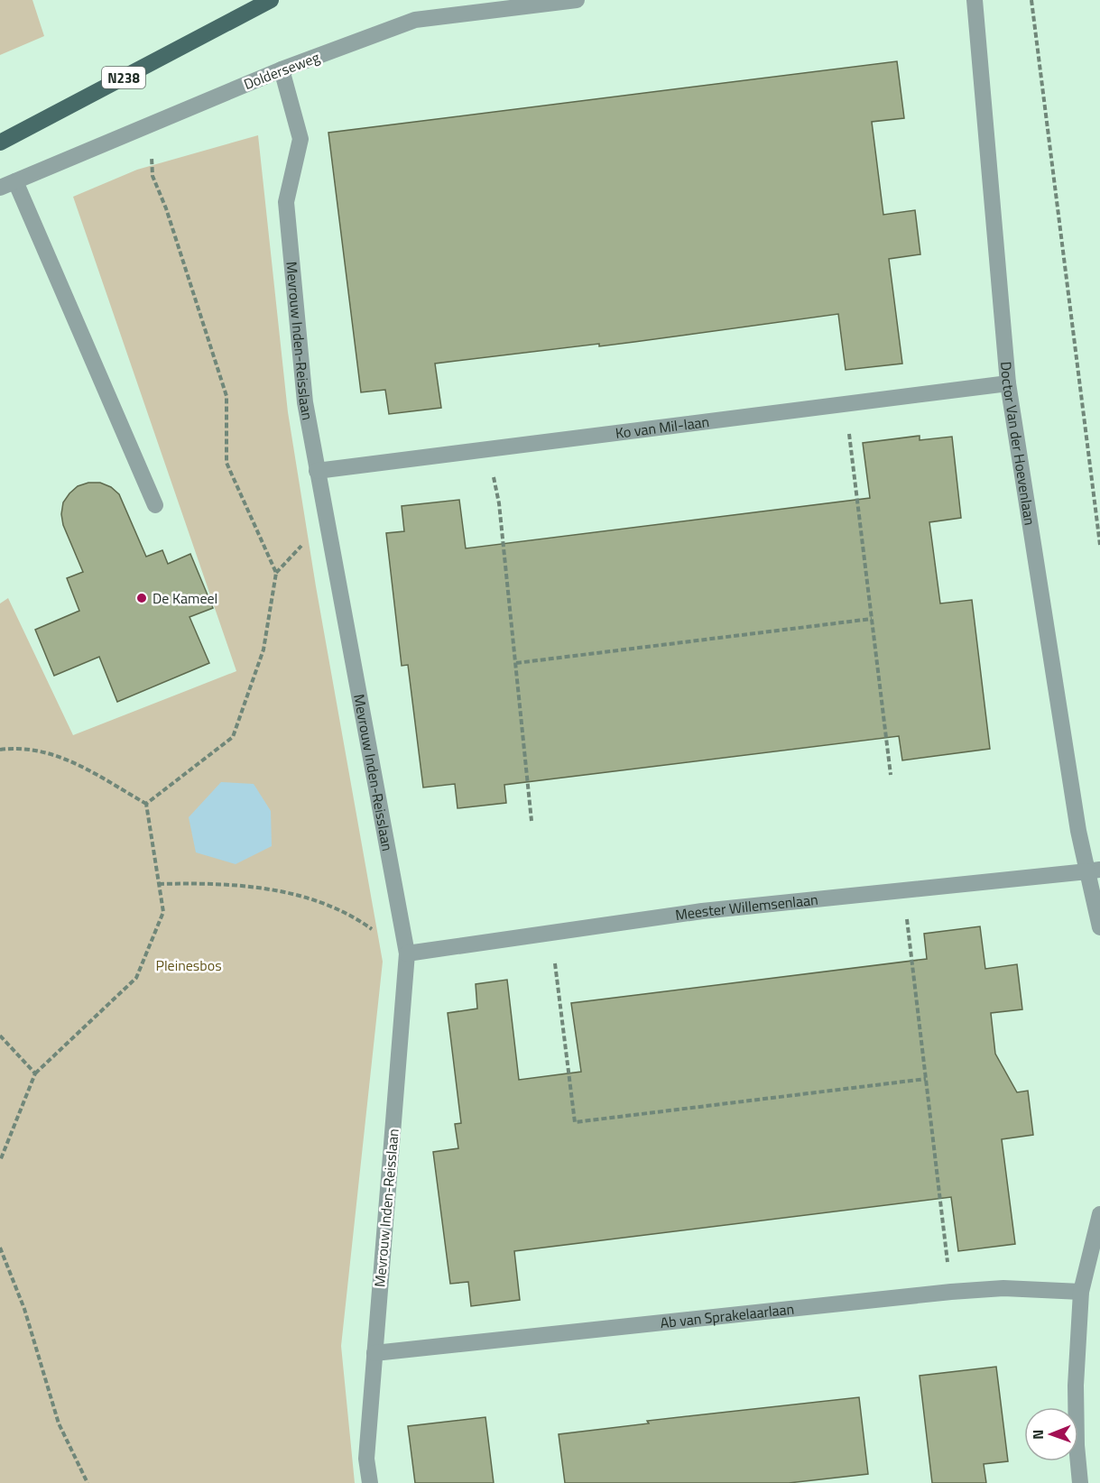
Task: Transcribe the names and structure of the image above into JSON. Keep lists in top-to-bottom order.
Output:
{
  "streets": {
    "main road": ["N238"],
    "street": [
      "Dolderseweg",
      "Mevrouw Inden-Reisslaan",
      "Ko van Mil-laan",
      "Doctor Van der Hoevenlaan",
      "Meester Willemsenlaan",
      "Ab van Sprakelaarlaan"
    ]
  },
  "crossings": [
    ["Dolderseweg", "Mevrouw Inden-Reisslaan"],
    ["Mevrouw Inden-Reisslaan", "Ko van Mil-laan"],
    ["Mevrouw Inden-Reisslaan", "Meester Willemsenlaan"],
    ["Mevrouw Inden-Reisslaan", "Ab van Sprakelaarlaan"],
    ["Ko van Mil-laan", "Doctor Van der Hoevenlaan"],
    ["Doctor Van der Hoevenlaan", "Meester Willemsenlaan"]
  ],
  "parks": ["Pleinesbos"],
  "places": ["De Kameel"],
  "north": "left"
}
